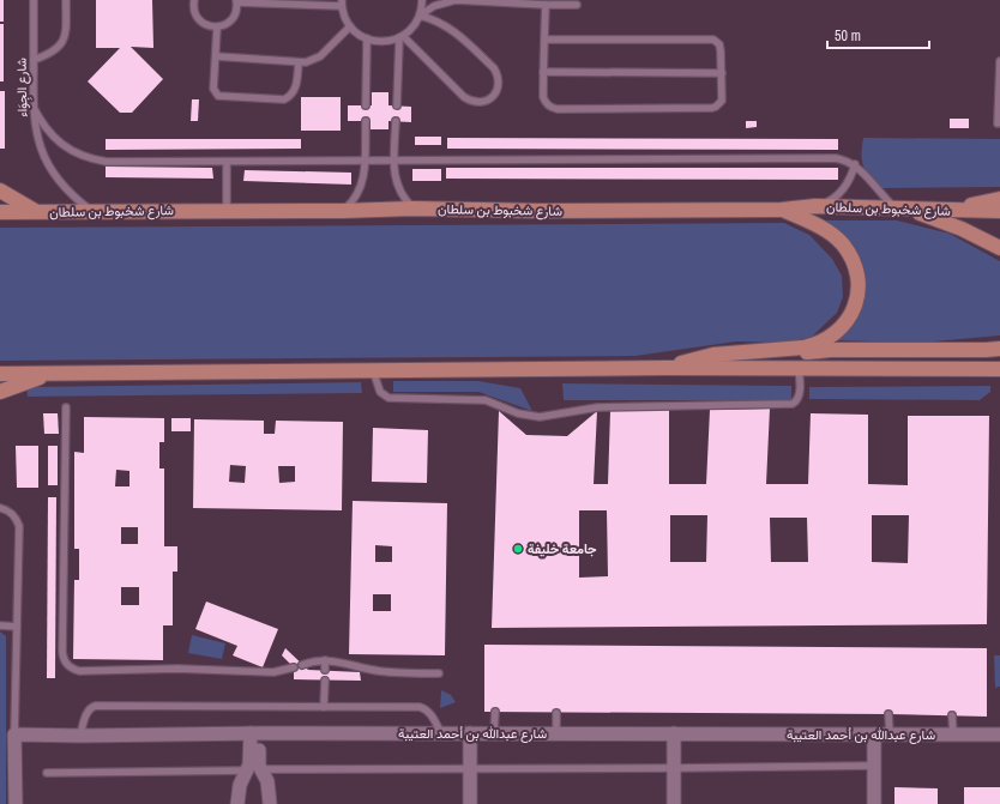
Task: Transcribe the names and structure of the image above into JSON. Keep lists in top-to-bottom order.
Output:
{
  "streets": {
    "main road": ["شارع شخبوط بن سلطان"],
    "street": ["شارع عبدالله بن أحمد العتيبة"],
    "lane": ["شارع الجِوَاء"]
  },
  "crossings": [
    ["شارع الجِوَاء", "شارع شخبوط بن سلطان"]
  ],
  "places": ["جامعة خليفة"],
  "scale_bar": "50 m"
}
